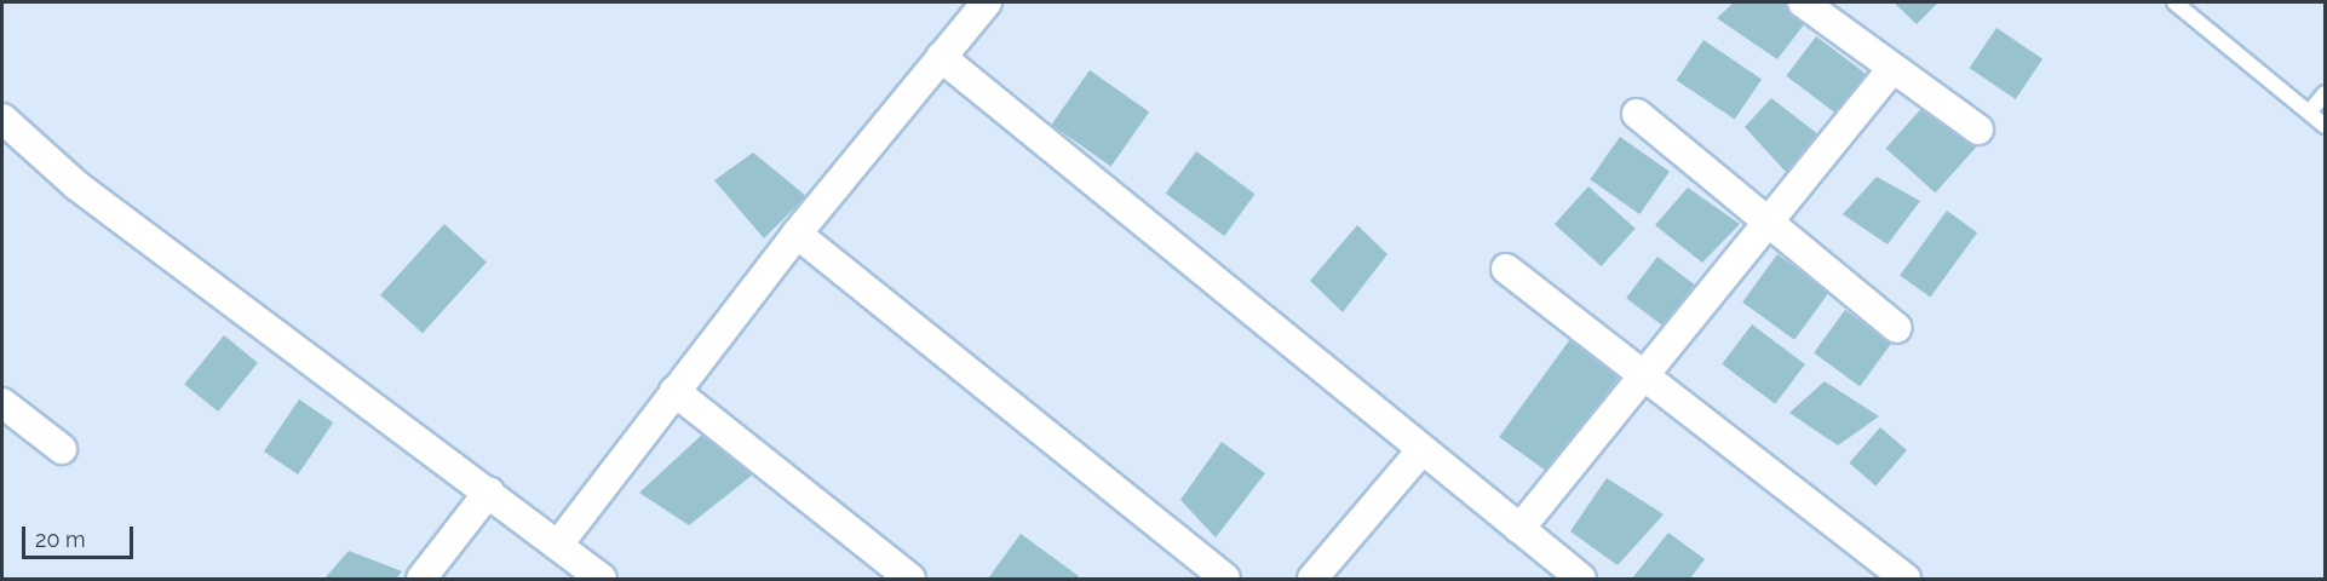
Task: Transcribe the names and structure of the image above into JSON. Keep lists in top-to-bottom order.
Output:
{
  "scale_bar": "20 m"
}
